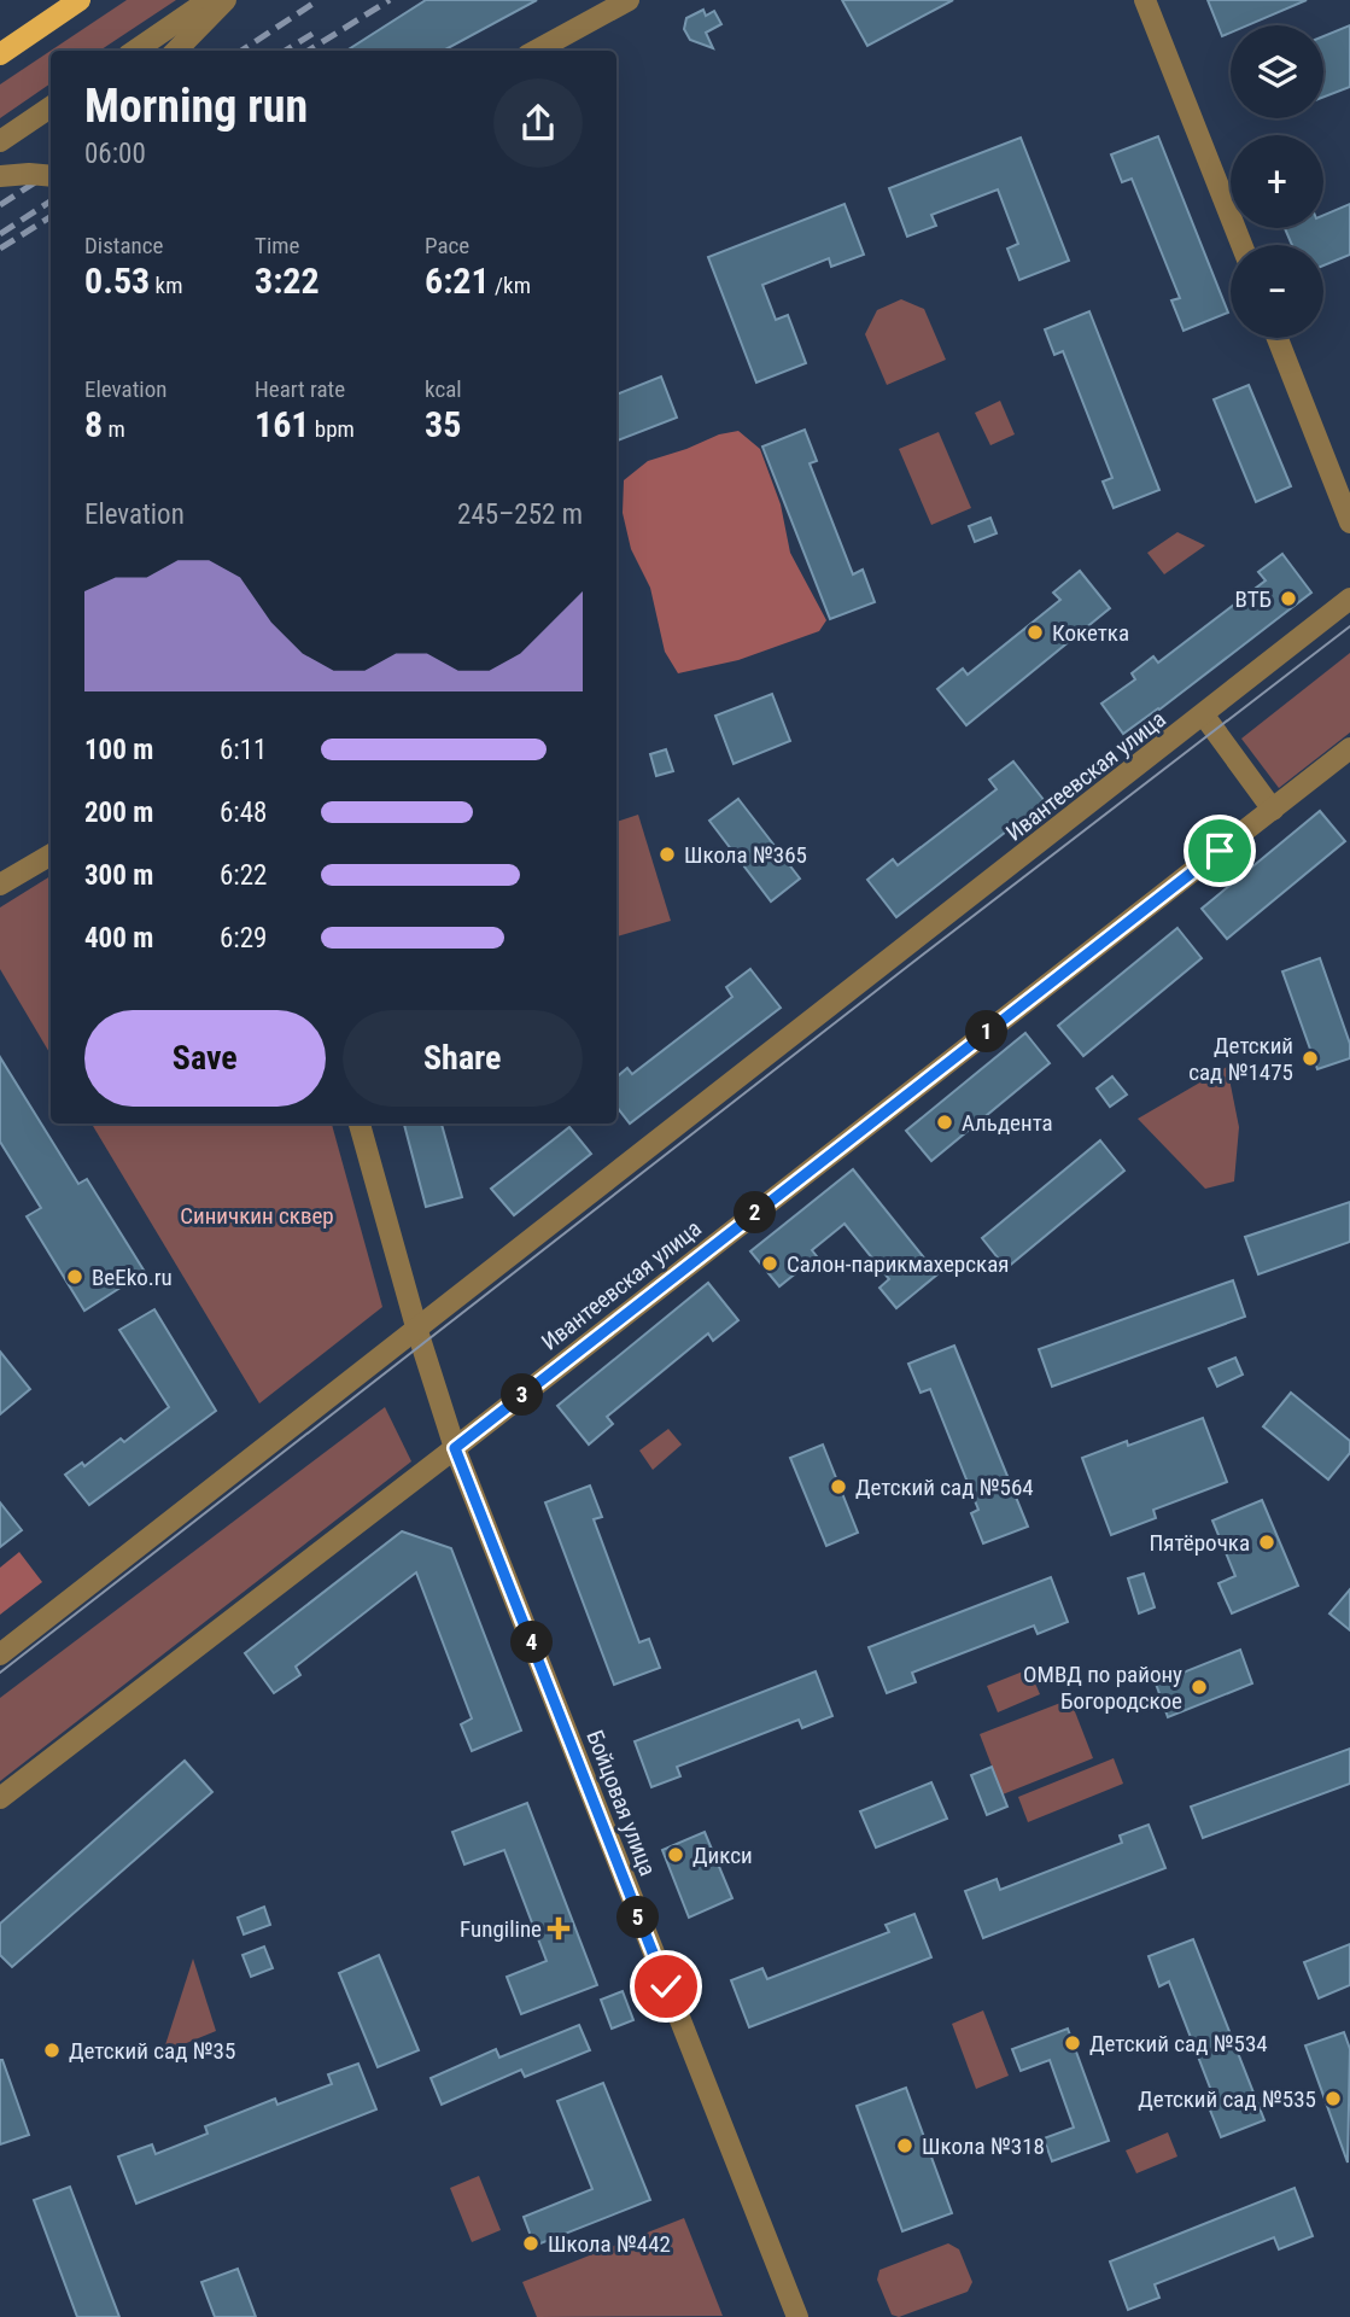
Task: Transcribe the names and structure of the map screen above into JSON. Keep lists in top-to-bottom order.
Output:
{
  "streets": {
    "street": ["Ивантеевская улица", "Бойцовая улица"]
  },
  "crossings": [
    ["Ивантеевская улица", "Бойцовая улица"]
  ],
  "parks": ["Синичкин сквер"],
  "places": {
    "other": [
      "ВТБ",
      "Кокетка",
      "Школа №365",
      "Детский сад №1475",
      "Альдента",
      "Салон-парикмахерская",
      "BeEko.ru",
      "Детский сад №564",
      "Пятёрочка",
      "ОМВД по району Богородское",
      "Дикси",
      "Детский сад №534",
      "Детский сад №35",
      "Детский сад №535",
      "Школа №318",
      "Школа №442"
    ],
    "health": ["Fungiline"]
  },
  "page": {
    "map_buttons": ["+", "−"],
    "heading": ["Morning run", "06:00"],
    "stats": [
      ["Distance", "0.53 km"],
      ["Time", "3:22"],
      ["Pace", "6:21 /km"],
      ["Elevation", "8 m"],
      ["Heart rate", "161 bpm"],
      ["kcal", "35"]
    ],
    "chart": ["Elevation", "245–252 m"],
    "list": [
      {
        "name": "100 m",
        "note": "6:11"
      },
      {
        "name": "200 m",
        "note": "6:48"
      },
      {
        "name": "300 m",
        "note": "6:22"
      },
      {
        "name": "400 m",
        "note": "6:29"
      }
    ],
    "buttons": ["Save", "Share"],
    "pins": [
      "1",
      "2",
      "3",
      "4",
      "5"
    ]
  }
}
